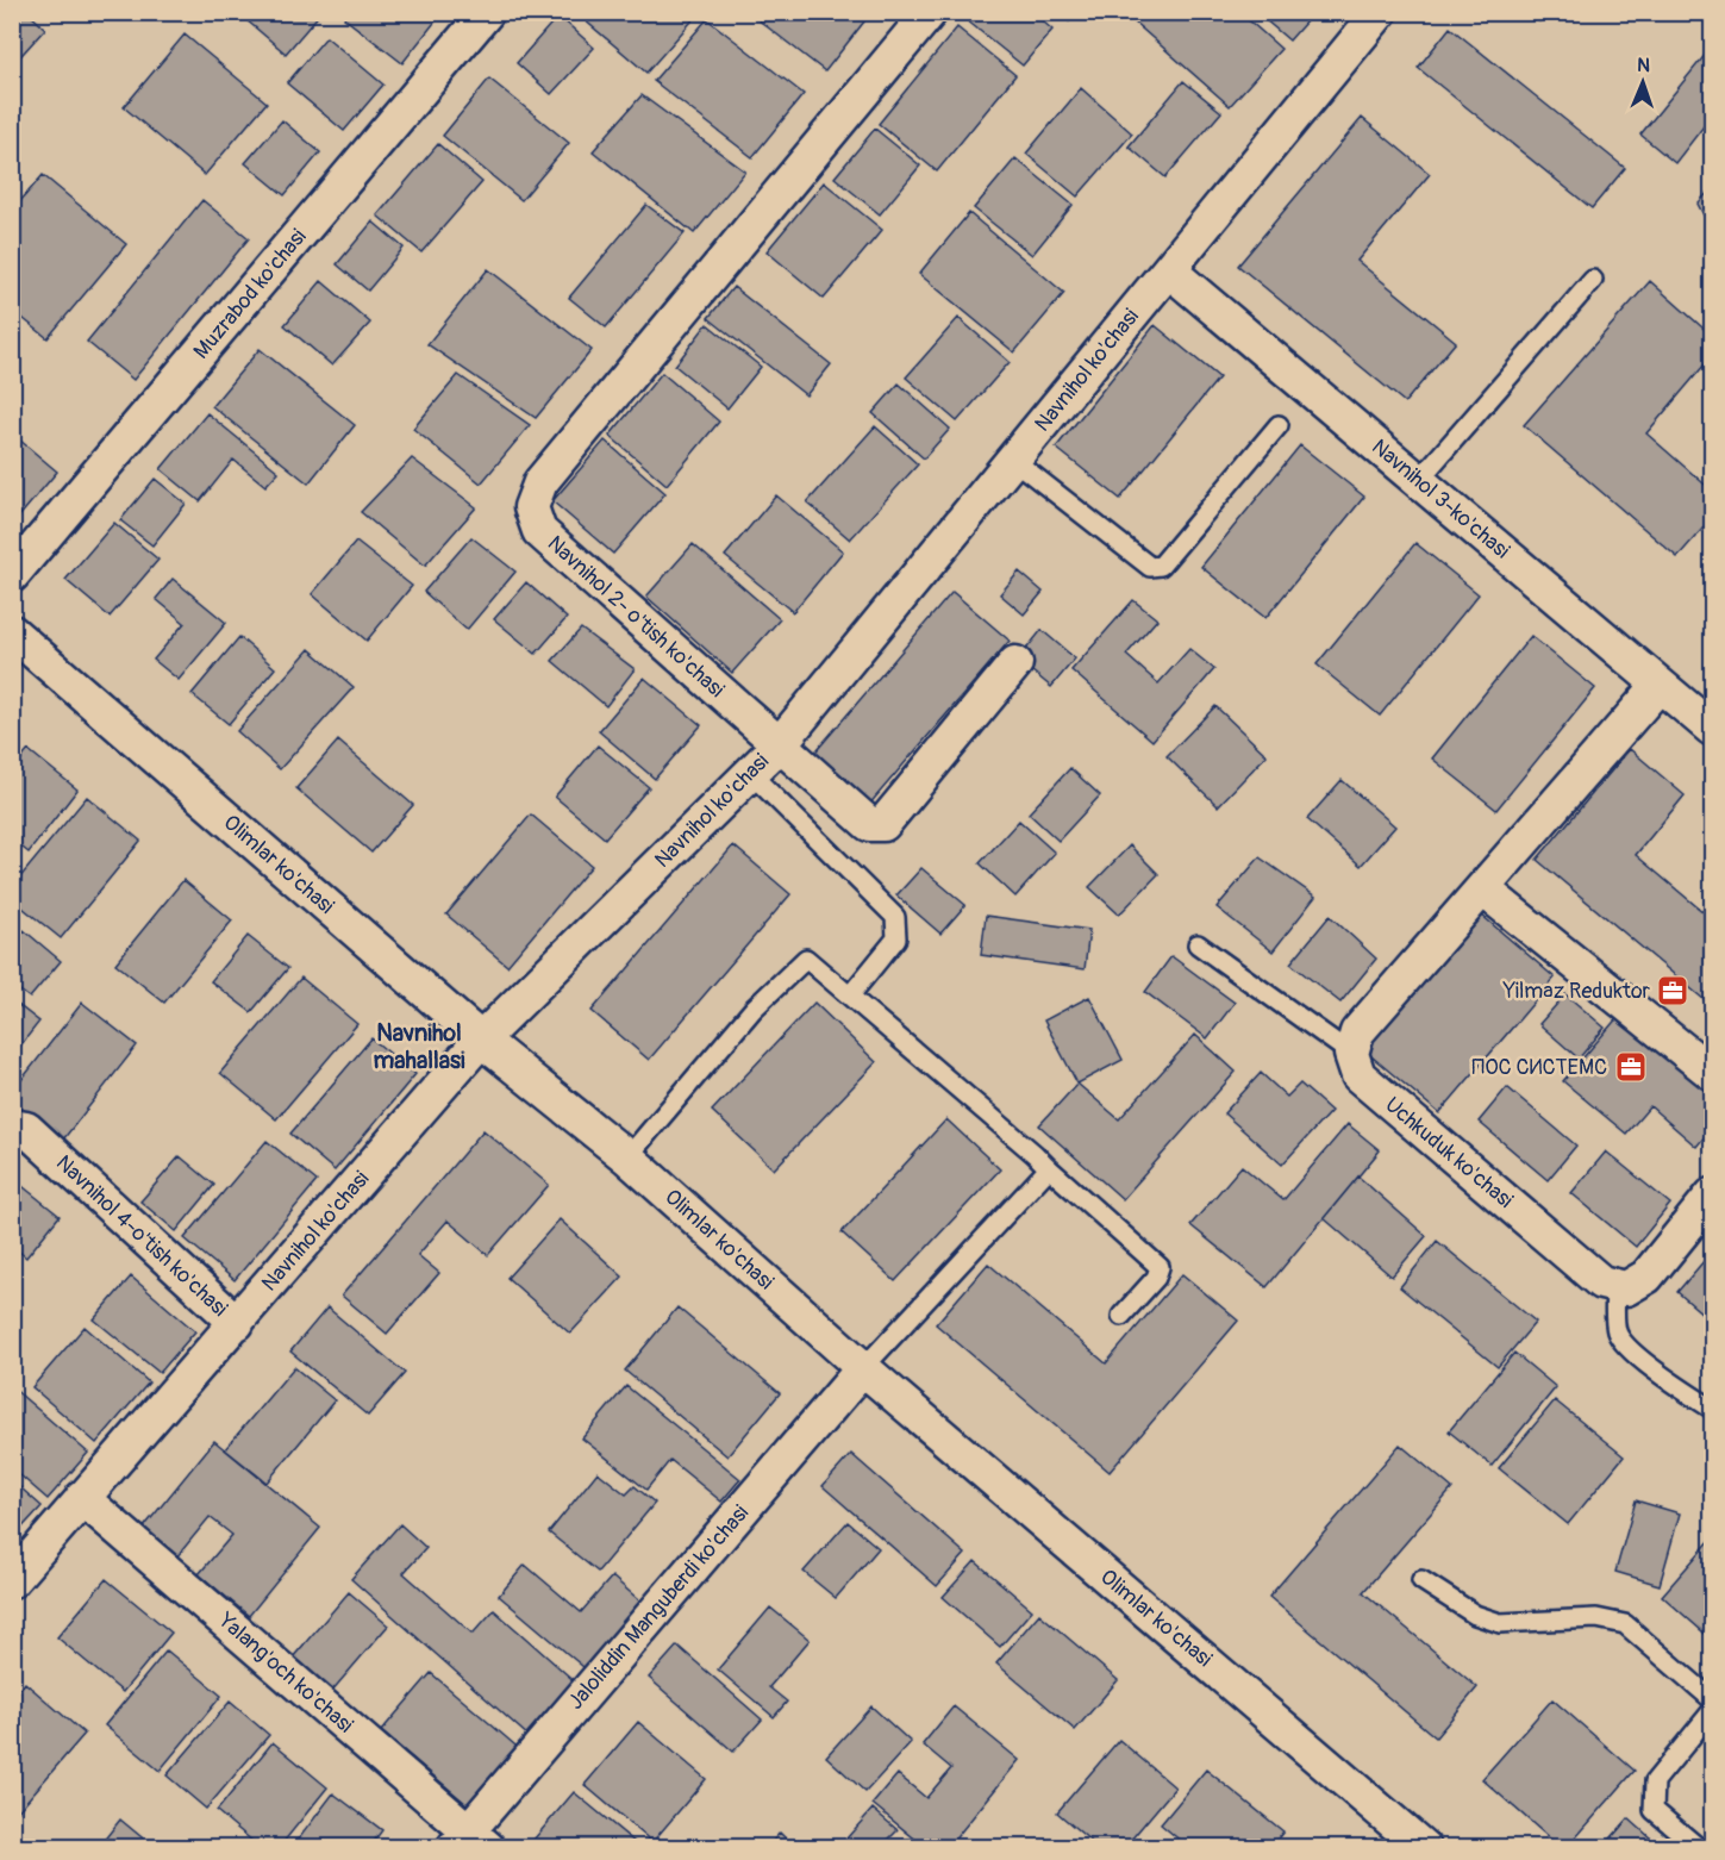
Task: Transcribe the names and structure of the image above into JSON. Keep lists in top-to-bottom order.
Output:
{
  "streets": {
    "street": [
      "Muzrabod ko'chasi",
      "Navnihol ko'chasi",
      "Navnihol 3-ko'chasi",
      "Navnihol 2- o'tish ko'chasi",
      "Olimlar ko'chasi",
      "Uchkuduk ko'chasi",
      "Navnihol 4-o'tish ko'chasi",
      "Jaloliddin Manguberdi ko'chasi",
      "Yalang'och ko'chasi"
    ]
  },
  "crossings": [
    ["Navnihol ko'chasi", "Navnihol 3-ko'chasi"],
    ["Navnihol ko'chasi", "Navnihol 2- o'tish ko'chasi"],
    ["Navnihol ko'chasi", "Olimlar ko'chasi"],
    ["Navnihol ko'chasi", "Navnihol 4-o'tish ko'chasi"],
    ["Navnihol ko'chasi", "Yalang'och ko'chasi"],
    ["Olimlar ko'chasi", "Jaloliddin Manguberdi ko'chasi"],
    ["Jaloliddin Manguberdi ko'chasi", "Yalang'och ko'chasi"]
  ],
  "districts": ["Navnihol mahallasi"],
  "places": {
    "office": ["Yilmaz Reduktor", "ПОС СИСТЕМС"]
  },
  "north": "top"
}
